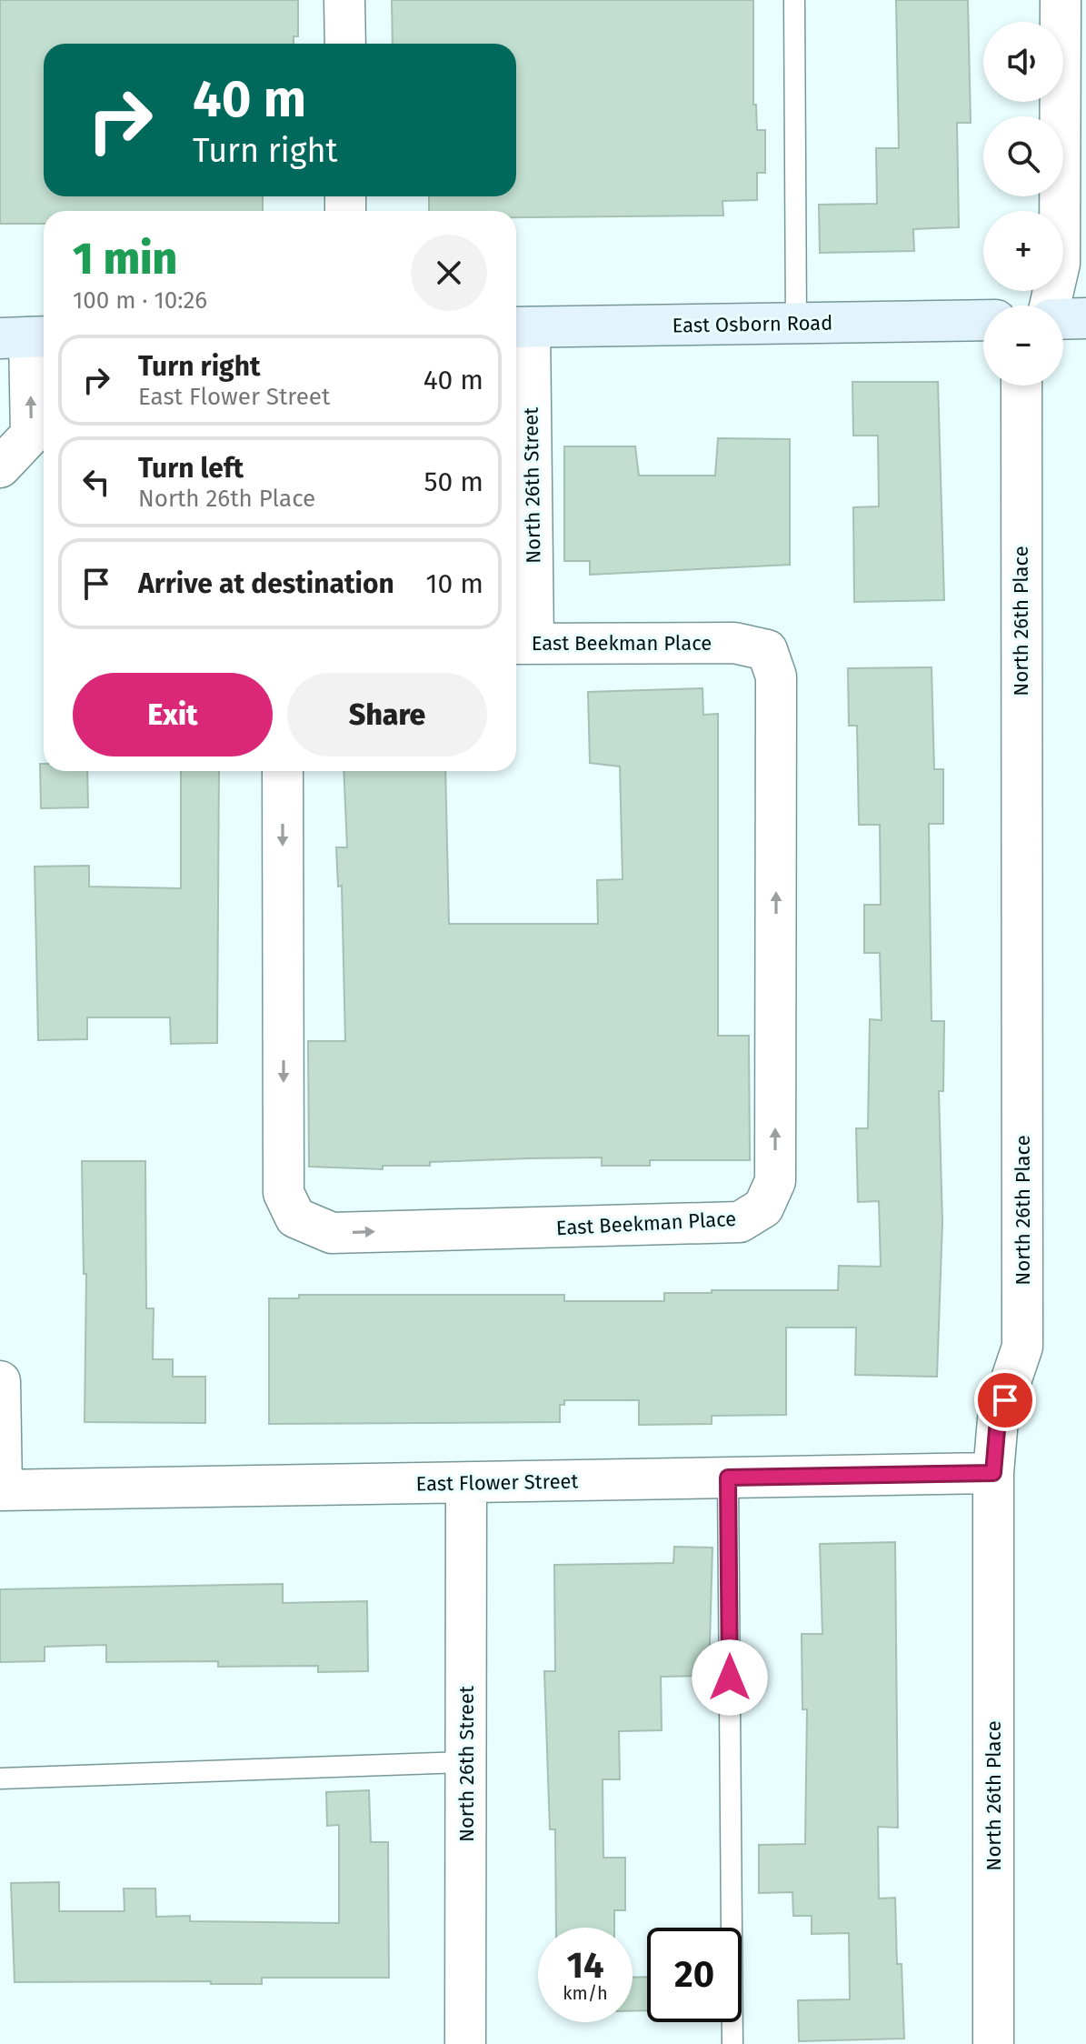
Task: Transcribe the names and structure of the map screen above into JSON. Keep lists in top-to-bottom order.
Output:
{
  "streets": {
    "main road": ["East Osborn Road"],
    "street": [
      "North 26th Street",
      "North 26th Place",
      "East Beekman Place",
      "East Flower Street"
    ]
  },
  "crossings": [
    ["East Osborn Road", "North 26th Street"],
    ["North 26th Street", "East Beekman Place"],
    ["North 26th Street", "East Flower Street"],
    ["North 26th Place", "East Flower Street"]
  ],
  "page": {
    "map_buttons": ["+", "−"],
    "turn": ["40 m", "Turn right"],
    "heading": ["1 min", "100 m · 10:26"],
    "list": [
      {
        "name": "Turn right",
        "note": "East Flower Street",
        "value": "40 m"
      },
      {
        "name": "Turn left",
        "note": "North 26th Place",
        "value": "50 m"
      },
      {
        "name": "Arrive at destination",
        "value": "10 m"
      }
    ],
    "buttons": ["Exit", "Share"],
    "speed": "14 km/h",
    "limit": "20"
  }
}
